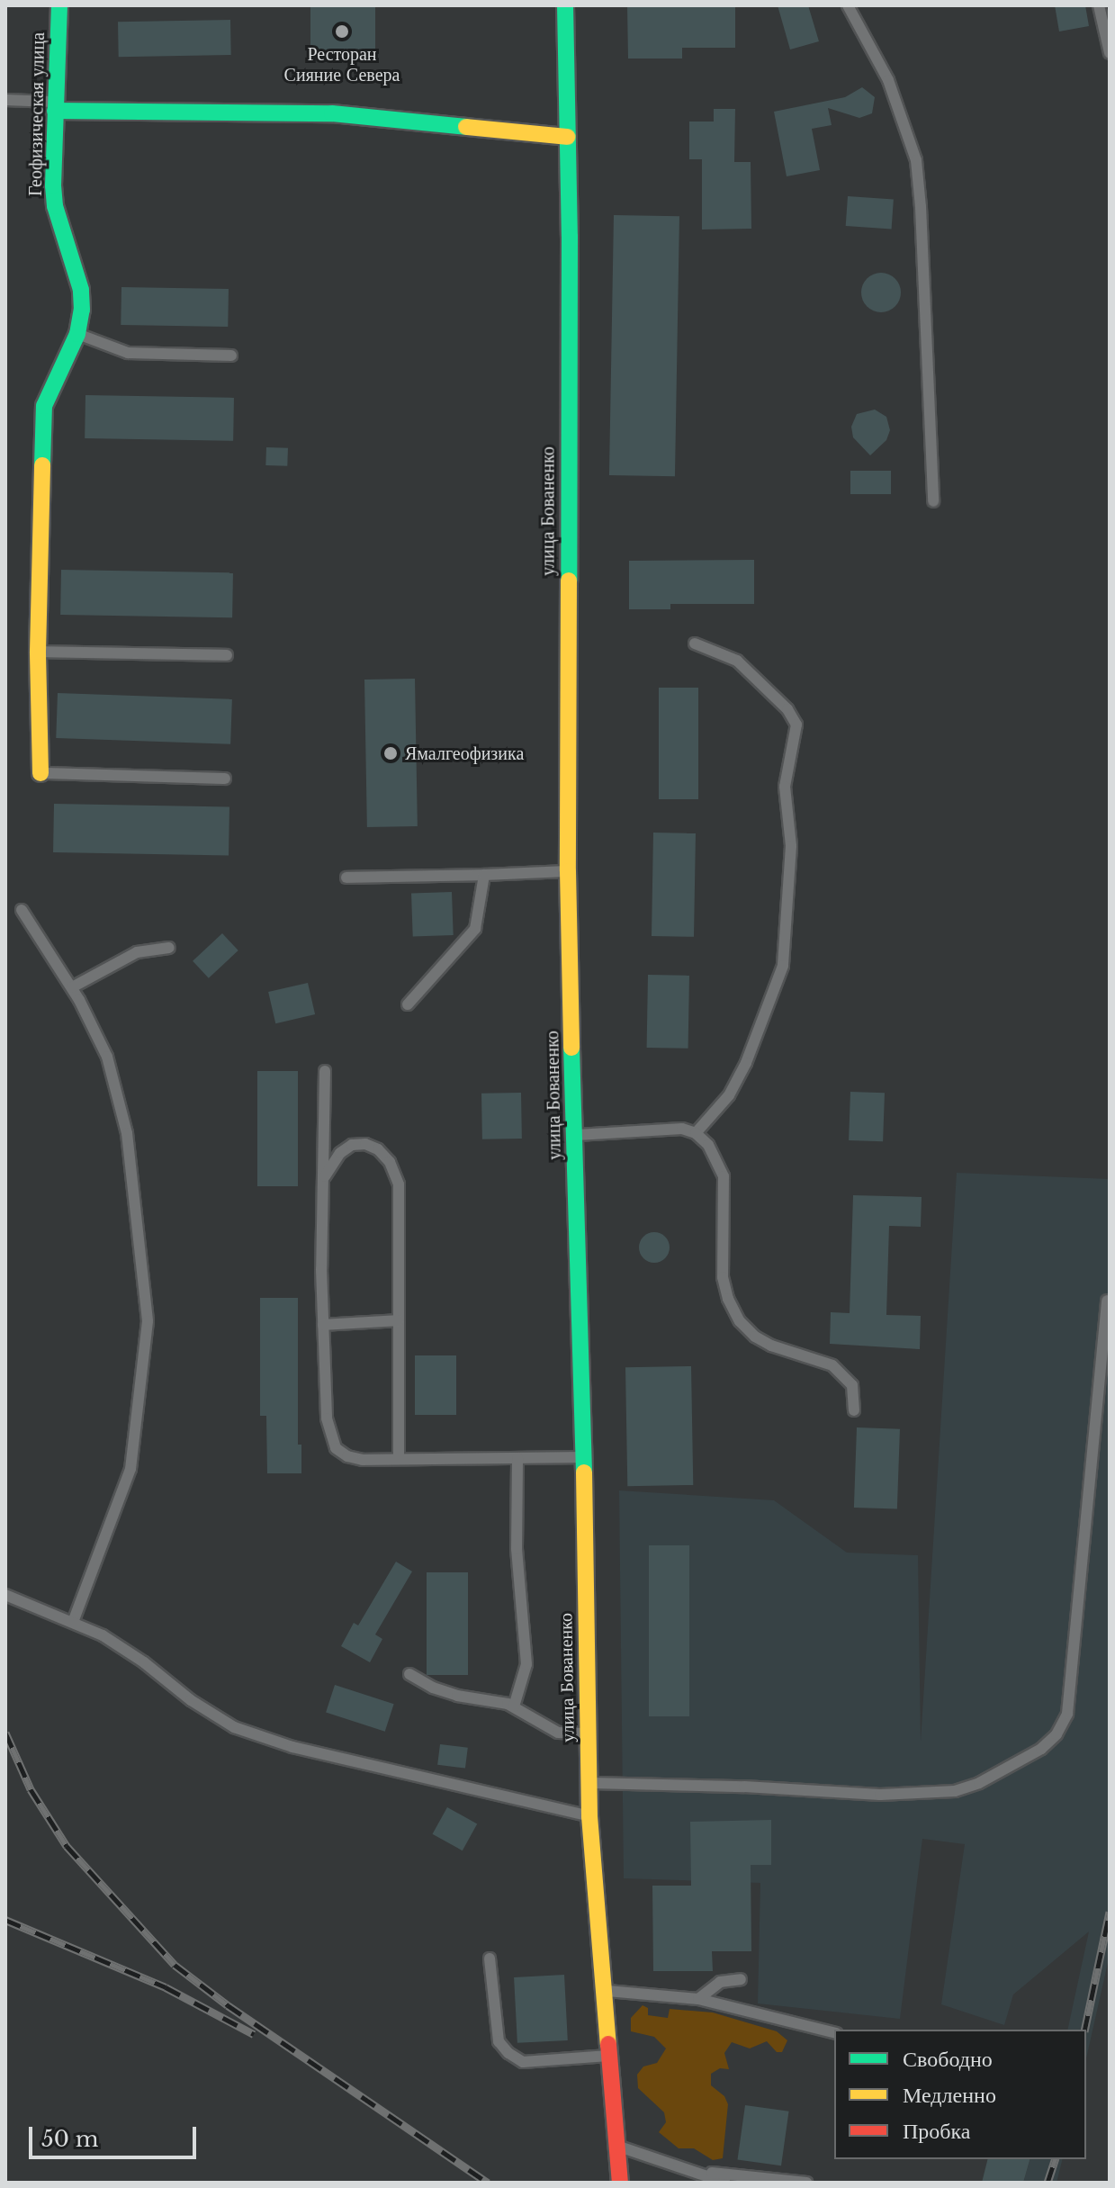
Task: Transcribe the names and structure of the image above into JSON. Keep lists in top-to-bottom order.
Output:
{
  "streets": {
    "street": ["Геофизическая улица", "улица Бованенко"]
  },
  "places": ["Ресторан Сияние Севера", "Ямалгеофизика"],
  "legend": ["Свободно", "Медленно", "Пробка"],
  "scale_bar": "50 m"
}
